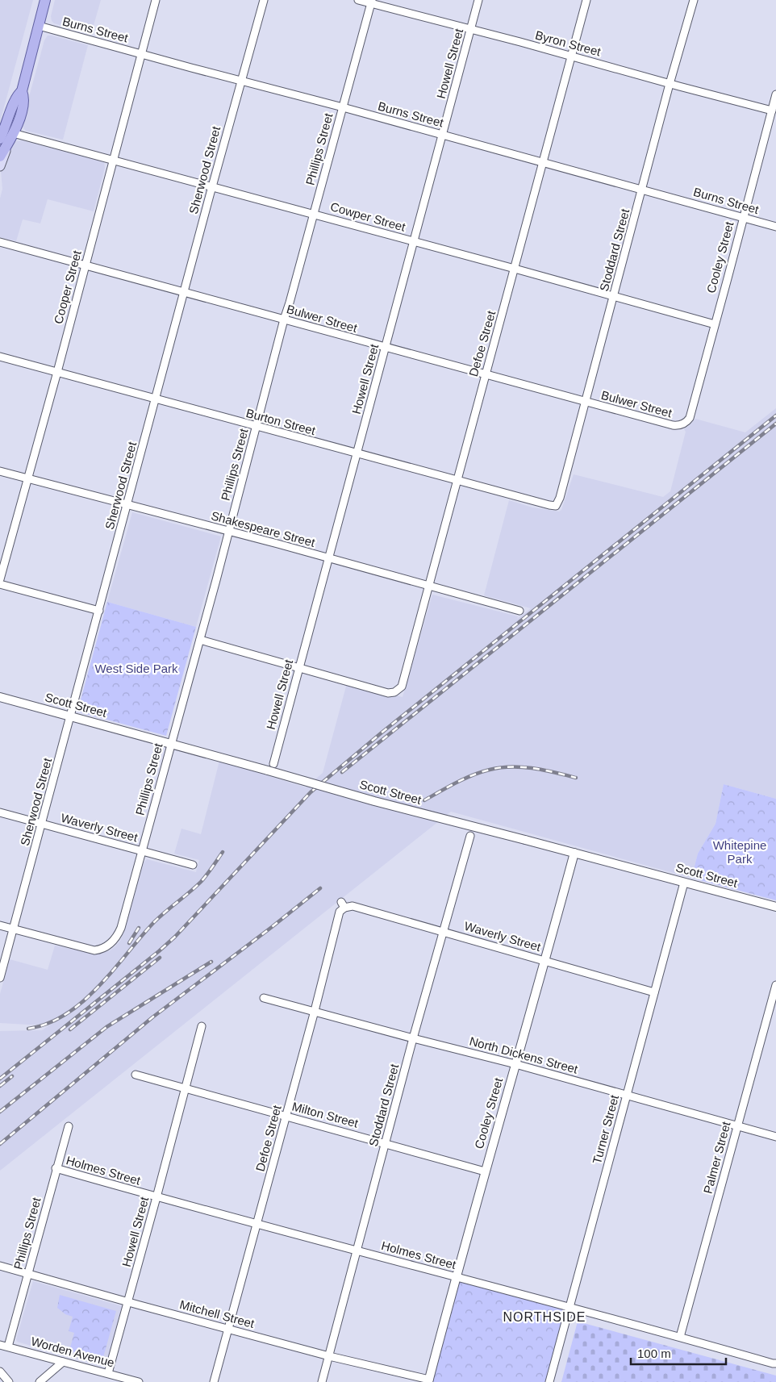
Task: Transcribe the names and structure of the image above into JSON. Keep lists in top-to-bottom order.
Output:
{
  "streets": {
    "street": [
      "Burns Street",
      "Byron Street",
      "Howell Street",
      "Phillips Street",
      "Sherwood Street",
      "Cowper Street",
      "Stoddard Street",
      "Cooley Street",
      "Cooper Street",
      "Bulwer Street",
      "Defoe Street",
      "Burton Street",
      "Shakespeare Street",
      "Scott Street",
      "Waverly Street",
      "North Dickens Street",
      "Milton Street",
      "Turner Street",
      "Palmer Street",
      "Holmes Street",
      "Mitchell Street",
      "Worden Avenue"
    ]
  },
  "crossings": [
    ["Burns Street", "Howell Street"],
    ["Burns Street", "Phillips Street"],
    ["Burns Street", "Sherwood Street"],
    ["Burns Street", "Stoddard Street"],
    ["Burns Street", "Cooley Street"],
    ["Burns Street", "Cooper Street"],
    ["Burns Street", "Defoe Street"],
    ["Byron Street", "Howell Street"],
    ["Byron Street", "Phillips Street"],
    ["Byron Street", "Stoddard Street"],
    ["Byron Street", "Cooley Street"],
    ["Byron Street", "Defoe Street"],
    ["Howell Street", "Cowper Street"],
    ["Howell Street", "Bulwer Street"],
    ["Howell Street", "Defoe Street"],
    ["Howell Street", "Burton Street"],
    ["Howell Street", "Shakespeare Street"],
    ["Howell Street", "Milton Street"],
    ["Howell Street", "Holmes Street"],
    ["Howell Street", "Mitchell Street"],
    ["Howell Street", "Worden Avenue"],
    ["Phillips Street", "Sherwood Street"],
    ["Phillips Street", "Cowper Street"],
    ["Phillips Street", "Bulwer Street"],
    ["Phillips Street", "Burton Street"],
    ["Phillips Street", "Shakespeare Street"],
    ["Phillips Street", "Scott Street"],
    ["Phillips Street", "Waverly Street"],
    ["Phillips Street", "Holmes Street"],
    ["Phillips Street", "Mitchell Street"],
    ["Phillips Street", "Worden Avenue"],
    ["Sherwood Street", "Cowper Street"],
    ["Sherwood Street", "Bulwer Street"],
    ["Sherwood Street", "Burton Street"],
    ["Sherwood Street", "Shakespeare Street"],
    ["Sherwood Street", "Scott Street"],
    ["Sherwood Street", "Waverly Street"],
    ["Cowper Street", "Stoddard Street"],
    ["Cowper Street", "Cooley Street"],
    ["Cowper Street", "Cooper Street"],
    ["Cowper Street", "Defoe Street"],
    ["Stoddard Street", "Bulwer Street"],
    ["Stoddard Street", "Burton Street"],
    ["Stoddard Street", "Waverly Street"],
    ["Stoddard Street", "North Dickens Street"],
    ["Stoddard Street", "Milton Street"],
    ["Stoddard Street", "Holmes Street"],
    ["Stoddard Street", "Mitchell Street"],
    ["Cooley Street", "Bulwer Street"],
    ["Cooley Street", "Scott Street"],
    ["Cooley Street", "Waverly Street"],
    ["Cooley Street", "North Dickens Street"],
    ["Cooley Street", "Milton Street"],
    ["Cooley Street", "Holmes Street"],
    ["Cooley Street", "Mitchell Street"],
    ["Cooper Street", "Bulwer Street"],
    ["Cooper Street", "Burton Street"],
    ["Cooper Street", "Shakespeare Street"],
    ["Bulwer Street", "Defoe Street"],
    ["Defoe Street", "Burton Street"],
    ["Defoe Street", "Shakespeare Street"],
    ["Defoe Street", "Waverly Street"],
    ["Defoe Street", "North Dickens Street"],
    ["Defoe Street", "Milton Street"],
    ["Defoe Street", "Holmes Street"],
    ["Defoe Street", "Mitchell Street"],
    ["Scott Street", "Turner Street"],
    ["Waverly Street", "Turner Street"],
    ["North Dickens Street", "Turner Street"],
    ["North Dickens Street", "Palmer Street"],
    ["Turner Street", "Holmes Street"],
    ["Palmer Street", "Holmes Street"]
  ],
  "districts": ["NORTHSIDE"],
  "parks": ["West Side Park", "Whitepine Park"],
  "scale_bar": "100 m"
}
